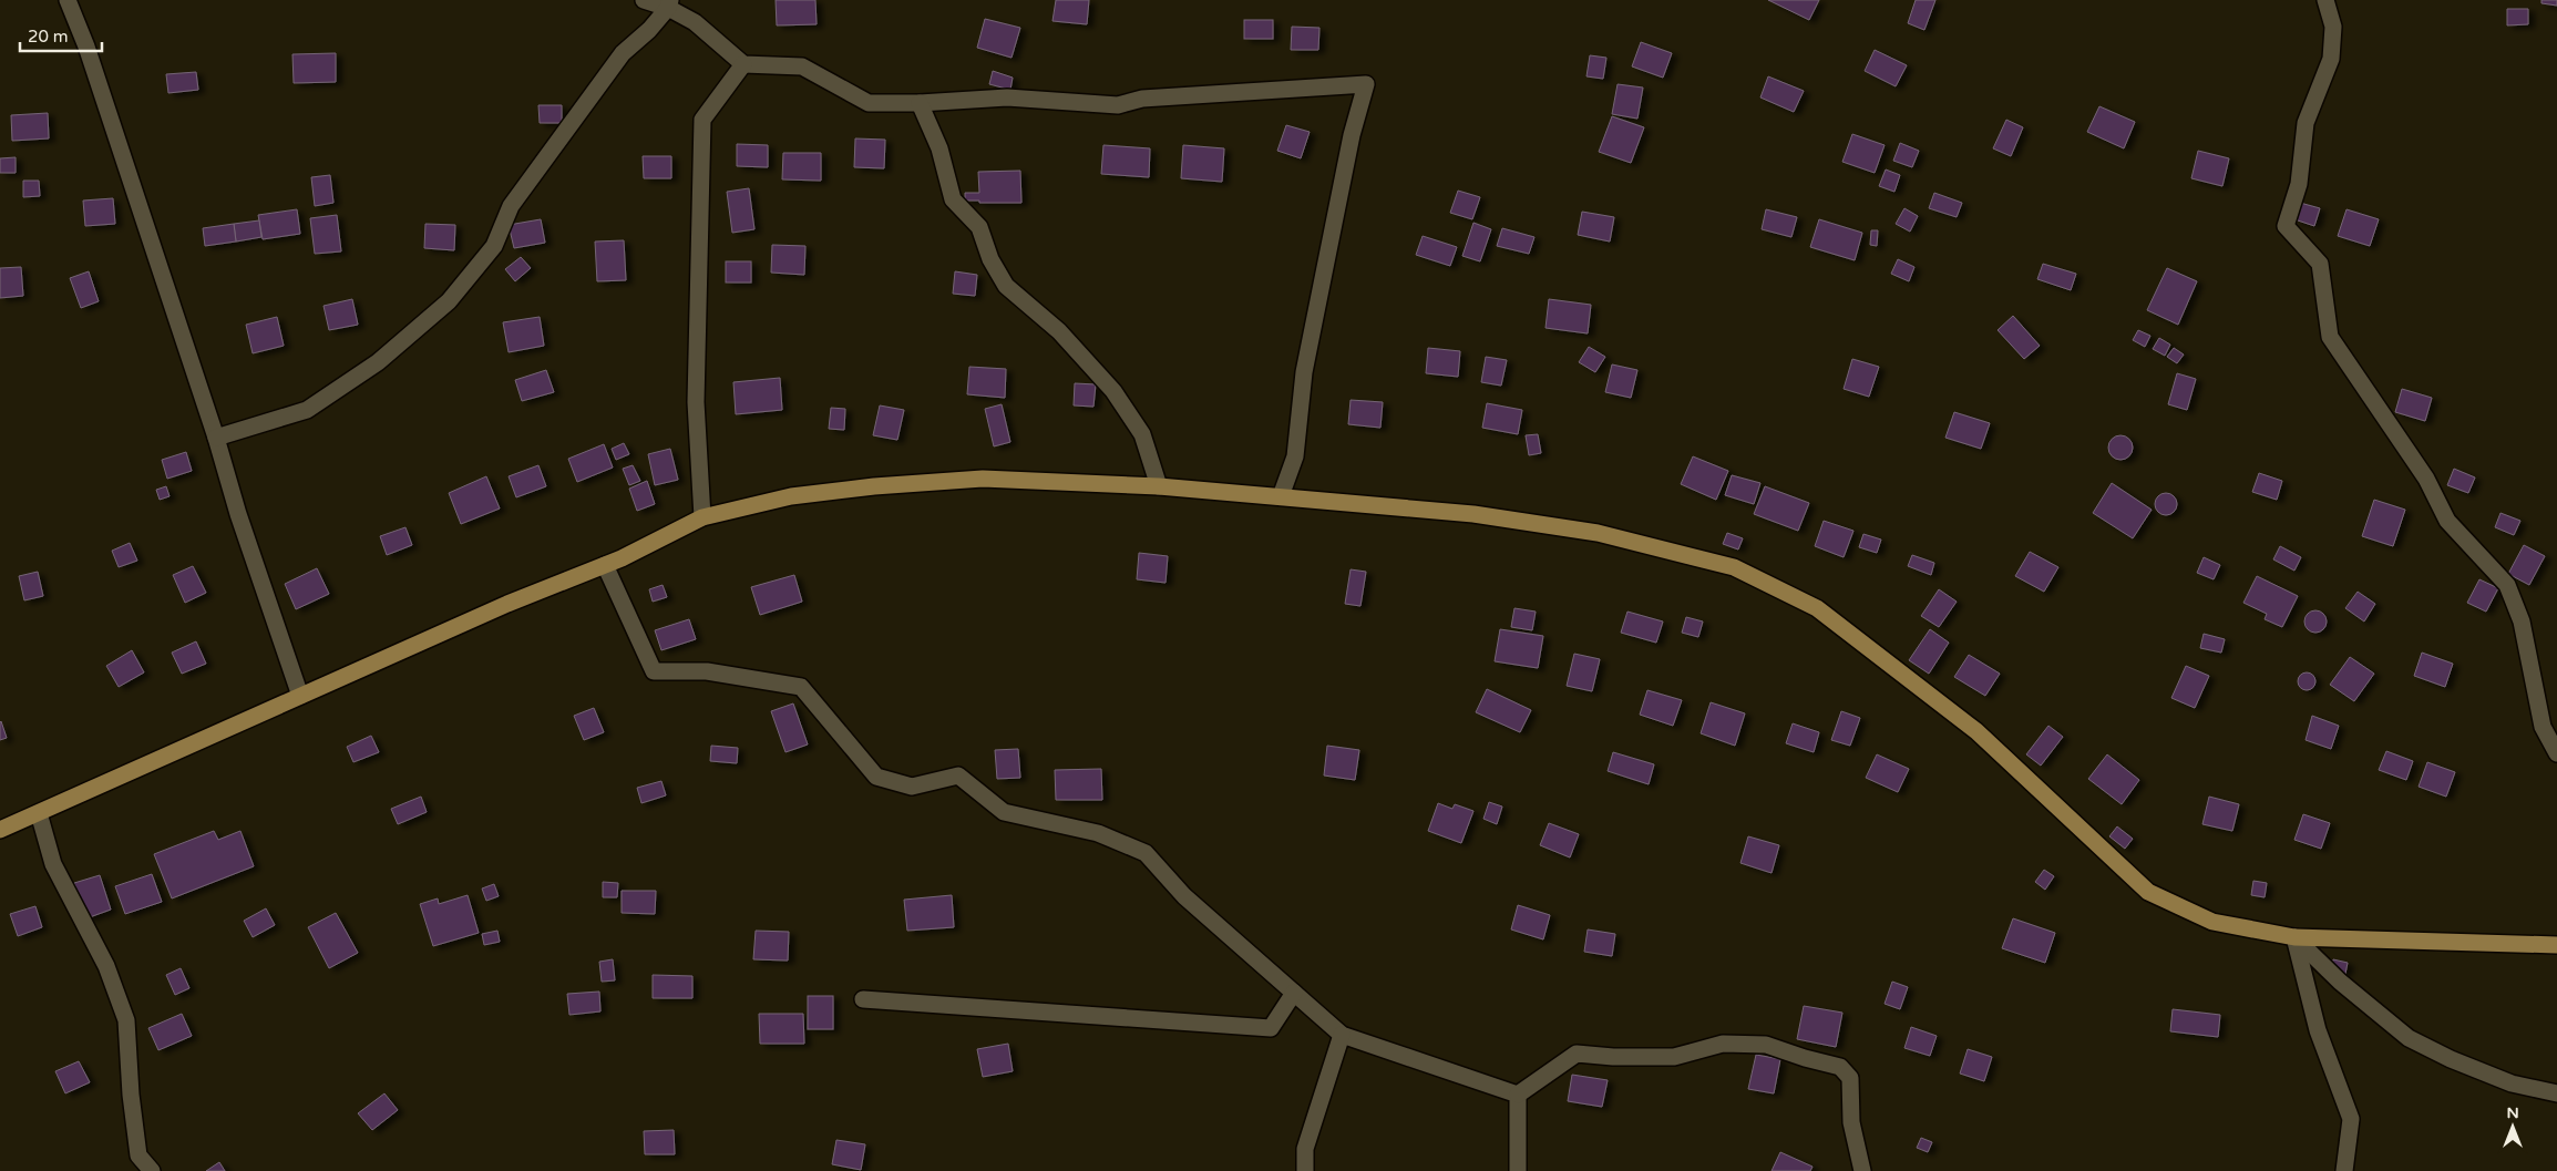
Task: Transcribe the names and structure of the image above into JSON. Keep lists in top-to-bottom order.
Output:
{
  "scale_bar": "20 m",
  "north": "top"
}
